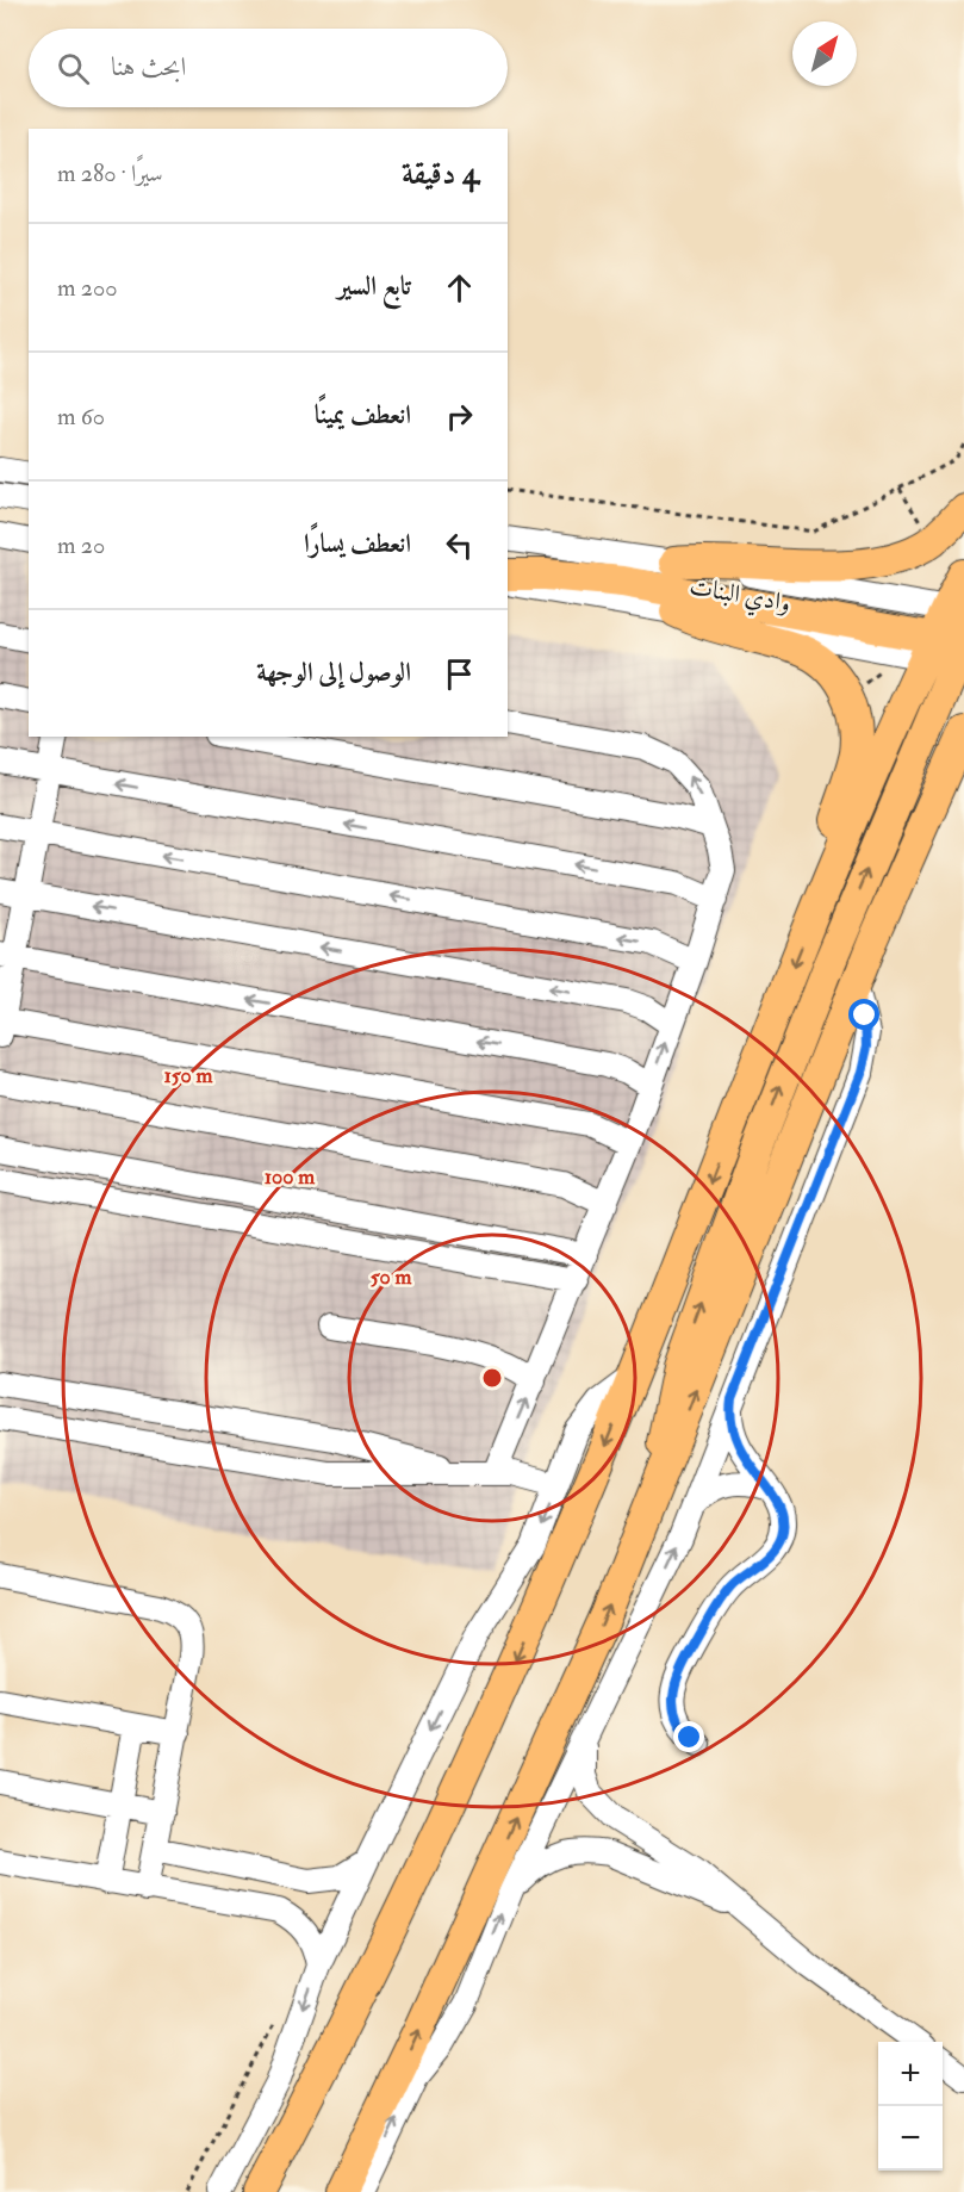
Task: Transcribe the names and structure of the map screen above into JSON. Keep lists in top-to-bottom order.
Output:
{
  "streets": {
    "street": ["وادي البنات"]
  },
  "north": "top right",
  "page": {
    "search": "ابحث هنا",
    "heading": ["4 دقيقة", "سيرًا · 280 m"],
    "list": [
      ["تابع السير", "200 m"],
      ["انعطف يمينًا", "60 m"],
      ["انعطف يسارًا", "20 m"],
      "الوصول إلى الوجهة"
    ],
    "map_buttons": ["+", "−"]
  },
  "rings": ["150 m", "100 m", "50 m"]
}
